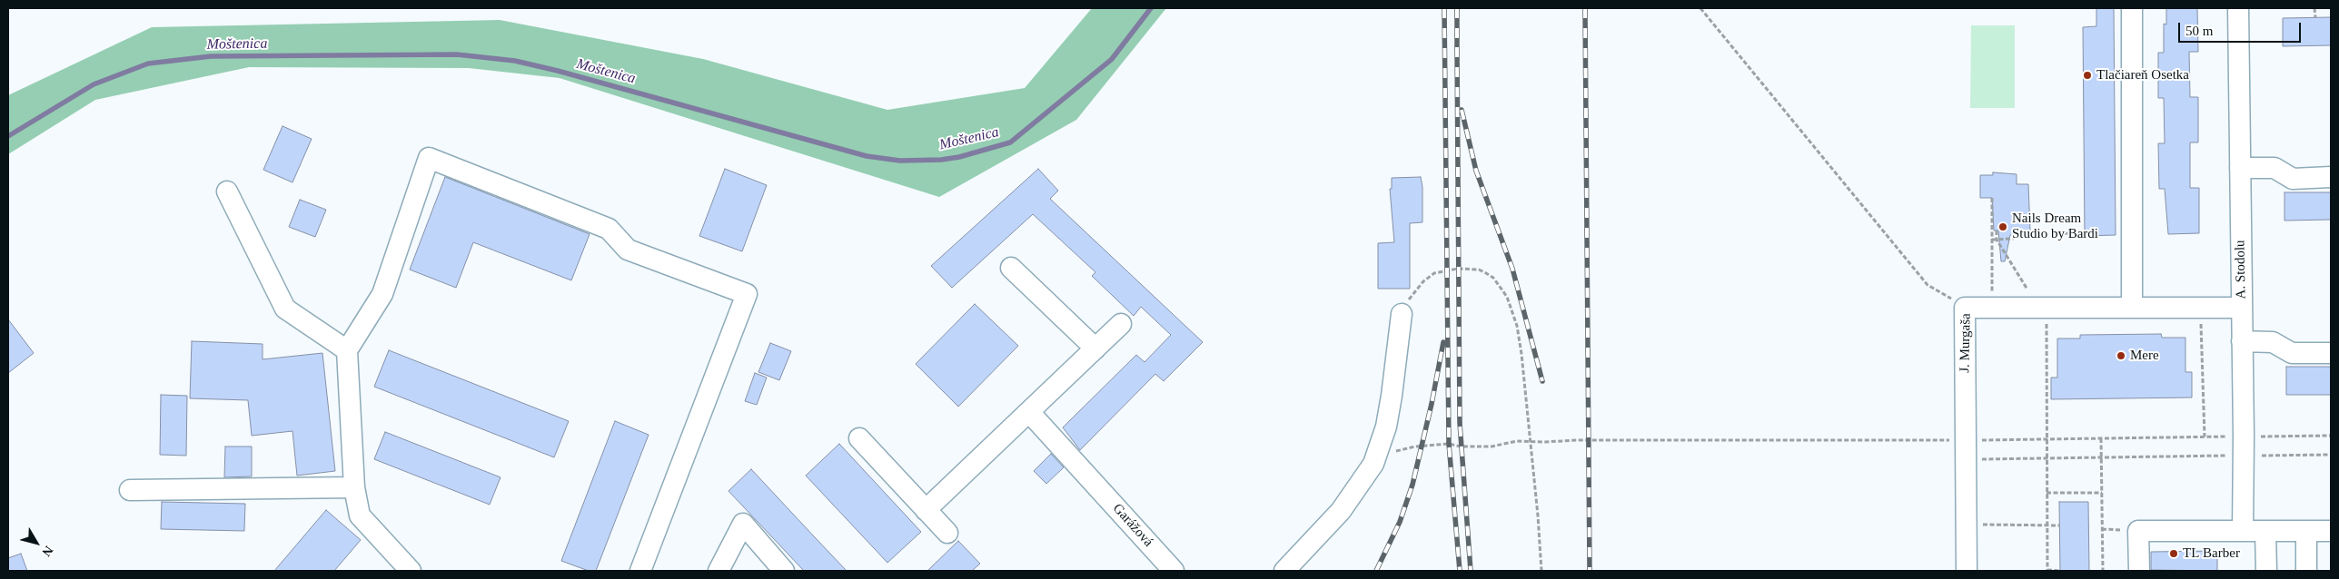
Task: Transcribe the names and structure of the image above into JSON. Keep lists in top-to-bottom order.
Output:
{
  "streets": {
    "street": ["A. Stodolu", "J. Murgaša", "Garážová"]
  },
  "crossings": [
    ["A. Stodolu", "J. Murgaša"]
  ],
  "water": ["Moštenica"],
  "places": [
    "Tlačiareň Osetka",
    "Nails Dream Studio by Bardi",
    "Mere",
    "TL Barber"
  ],
  "scale_bar": "50 m",
  "north": "bottom right"
}
